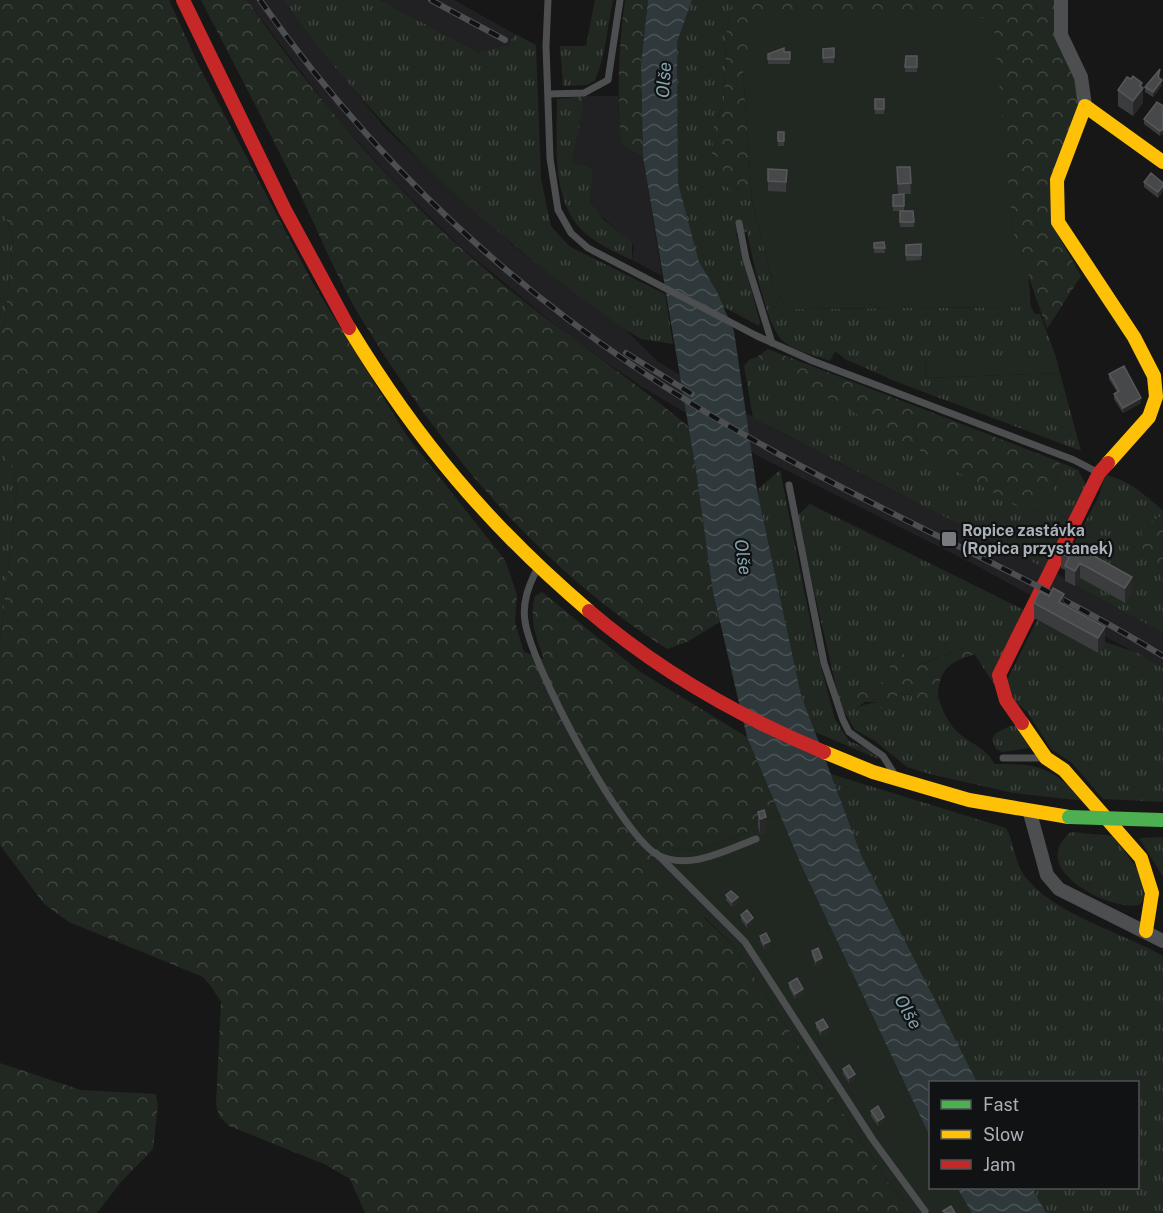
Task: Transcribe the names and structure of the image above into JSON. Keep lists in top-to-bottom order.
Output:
{
  "water": ["Olše"],
  "places": {
    "transit": ["Ropice zastávka (Ropica przystanek)"]
  },
  "legend": ["Fast", "Slow", "Jam"]
}
